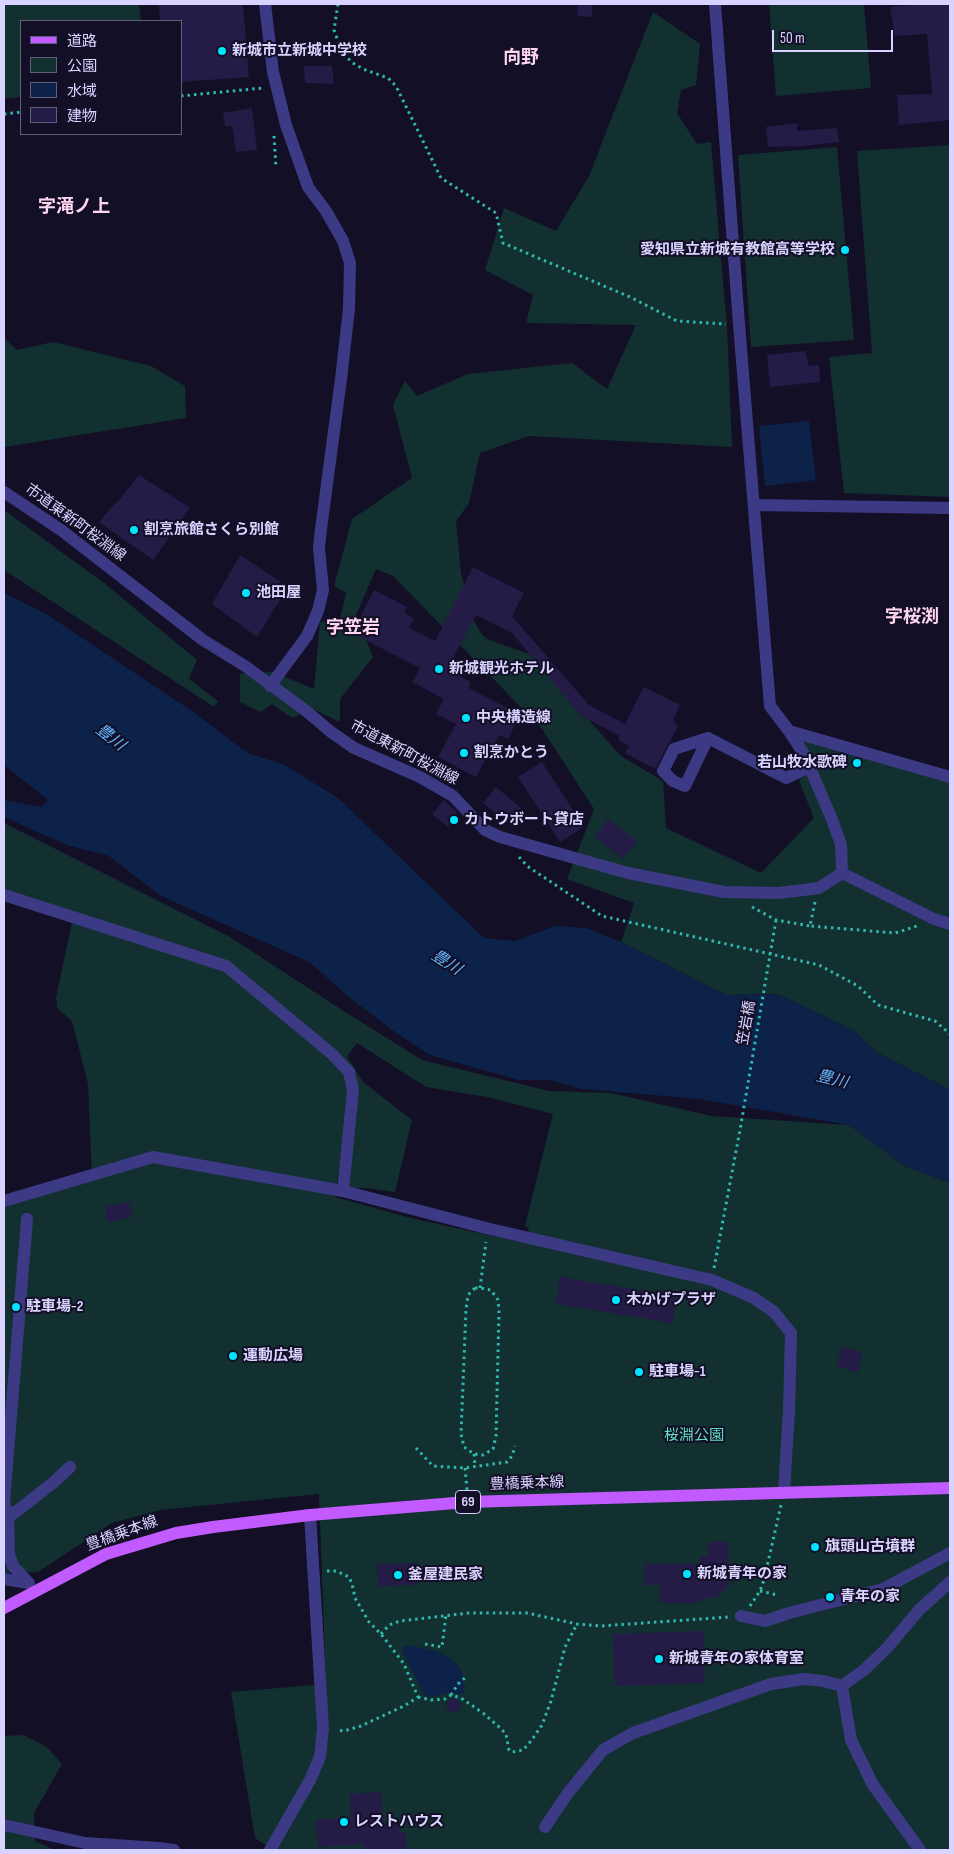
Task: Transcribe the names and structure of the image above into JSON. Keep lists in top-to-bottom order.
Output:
{
  "streets": {
    "main road": ["豊橋乗本線", "69"],
    "street": ["市道東新町桜淵線"],
    "path": ["笠岩橋"]
  },
  "districts": [
    "向野",
    "字滝ノ上",
    "字桜渕",
    "字笠岩"
  ],
  "water": ["豊川"],
  "parks": ["桜淵公園"],
  "places": [
    "新城市立新城中学校",
    "愛知県立新城有教館高等学校",
    "割烹旅館さくら別館",
    "池田屋",
    "新城観光ホテル",
    "中央構造線",
    "割烹かとう",
    "若山牧水歌碑",
    "カトウボート貸店",
    "木かげプラザ",
    "駐車場-2",
    "運動広場",
    "駐車場-1",
    "旗頭山古墳群",
    "新城青年の家",
    "釜屋建民家",
    "青年の家",
    "新城青年の家体育室",
    "レストハウス"
  ],
  "legend": [
    "道路",
    "公園",
    "水域",
    "建物"
  ],
  "scale_bar": "50 m"
}
